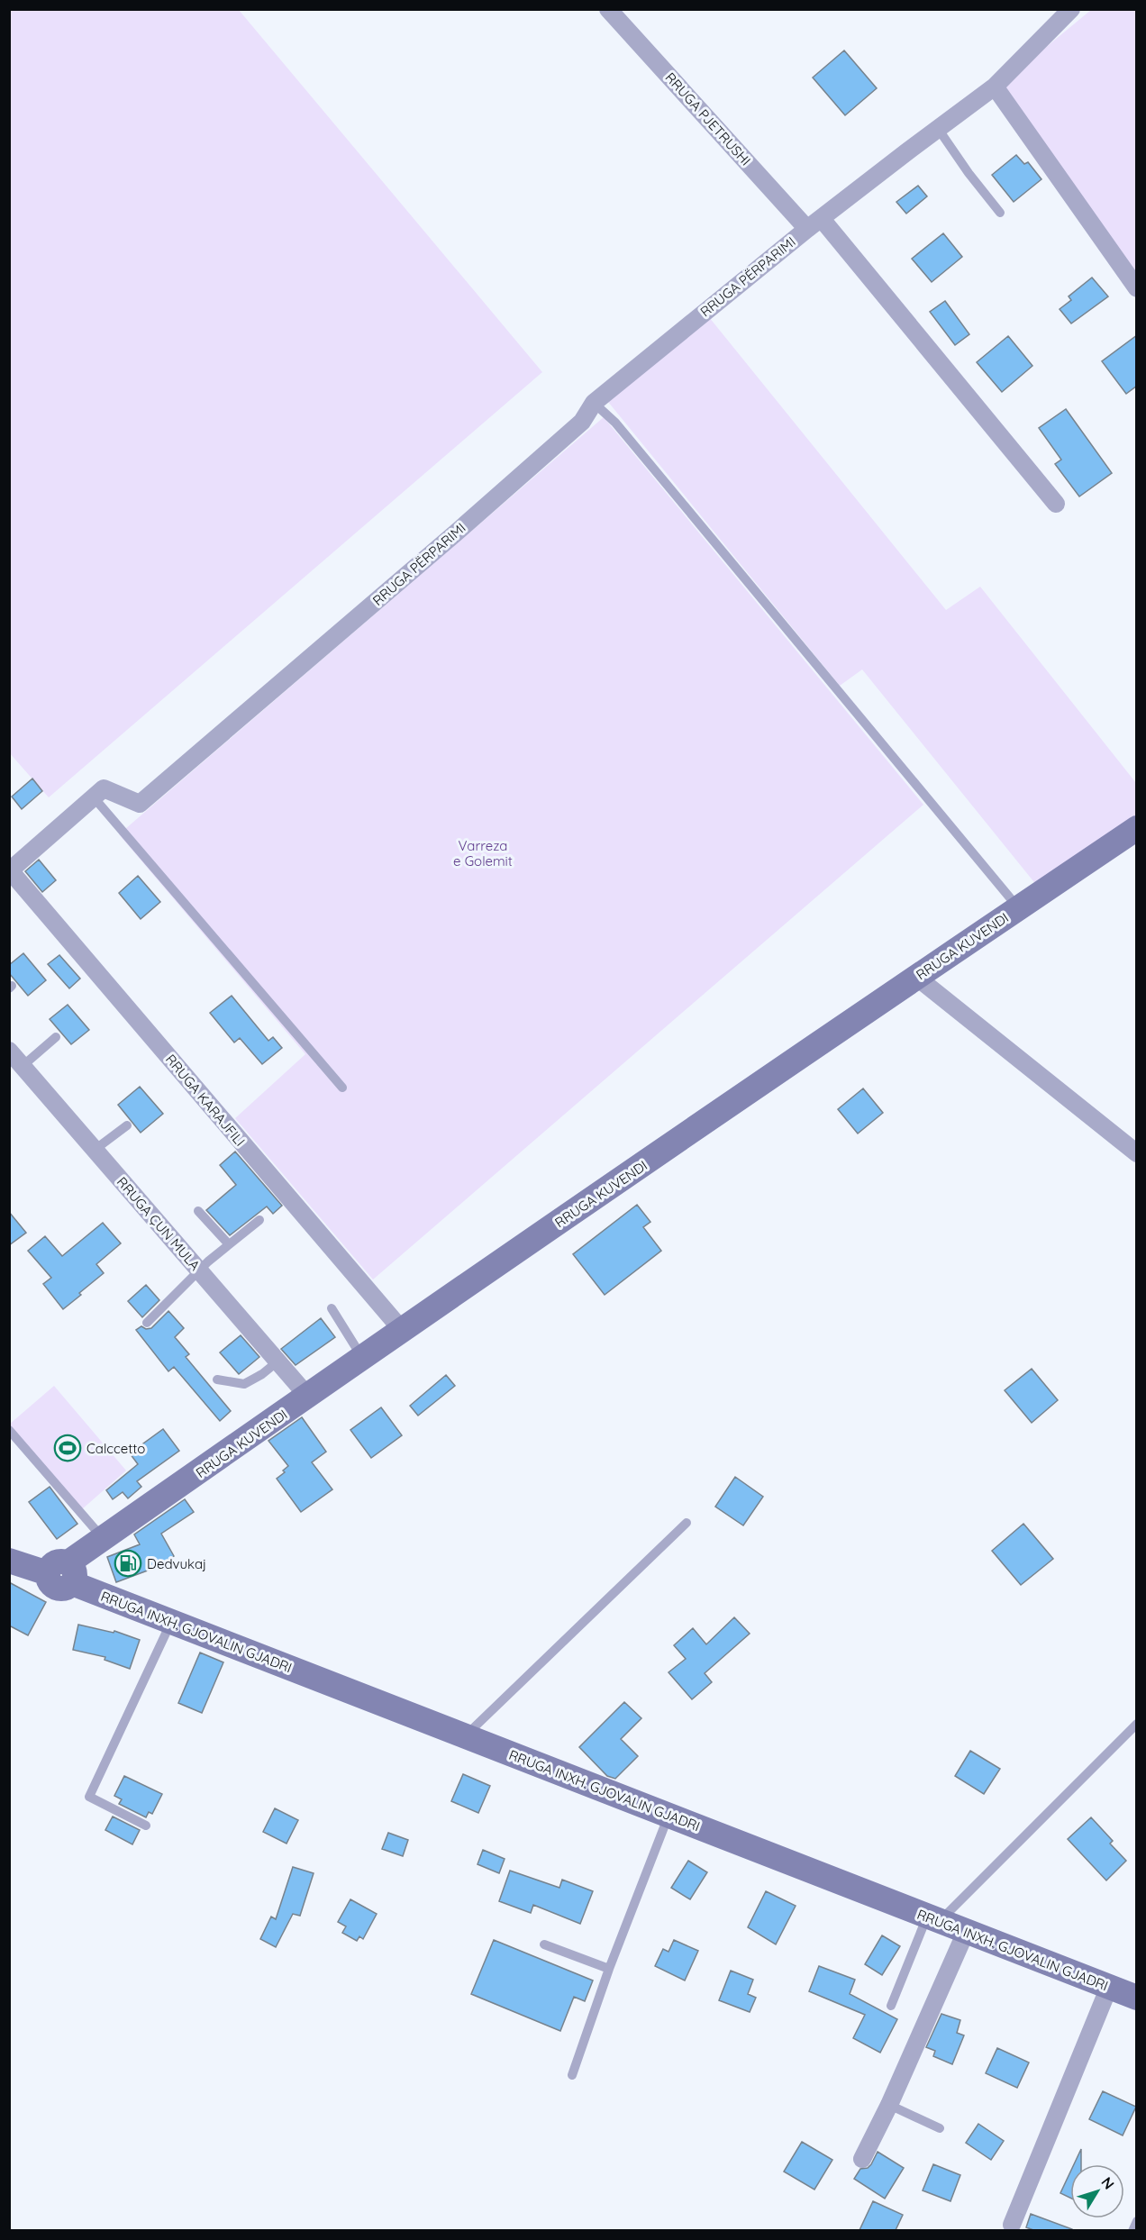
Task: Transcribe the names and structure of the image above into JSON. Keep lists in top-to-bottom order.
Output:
{
  "streets": {
    "street": [
      "RRUGA PJETRUSHI",
      "RRUGA PËRPARIMI",
      "RRUGA KUVENDI",
      "RRUGA KARAJFILI",
      "RRUGA ÇUN MULA",
      "RRUGA INXH. GJOVALIN GJADRI"
    ]
  },
  "crossings": [
    ["RRUGA PJETRUSHI", "RRUGA PËRPARIMI"],
    ["RRUGA KUVENDI", "RRUGA KARAJFILI"],
    ["RRUGA KUVENDI", "RRUGA ÇUN MULA"],
    ["RRUGA KUVENDI", "RRUGA INXH. GJOVALIN GJADRI"]
  ],
  "parks": ["Varreza e Golemit"],
  "places": {
    "sports": ["Calccetto"],
    "fuel station": ["Dedvukaj"]
  },
  "north": "top right"
}
